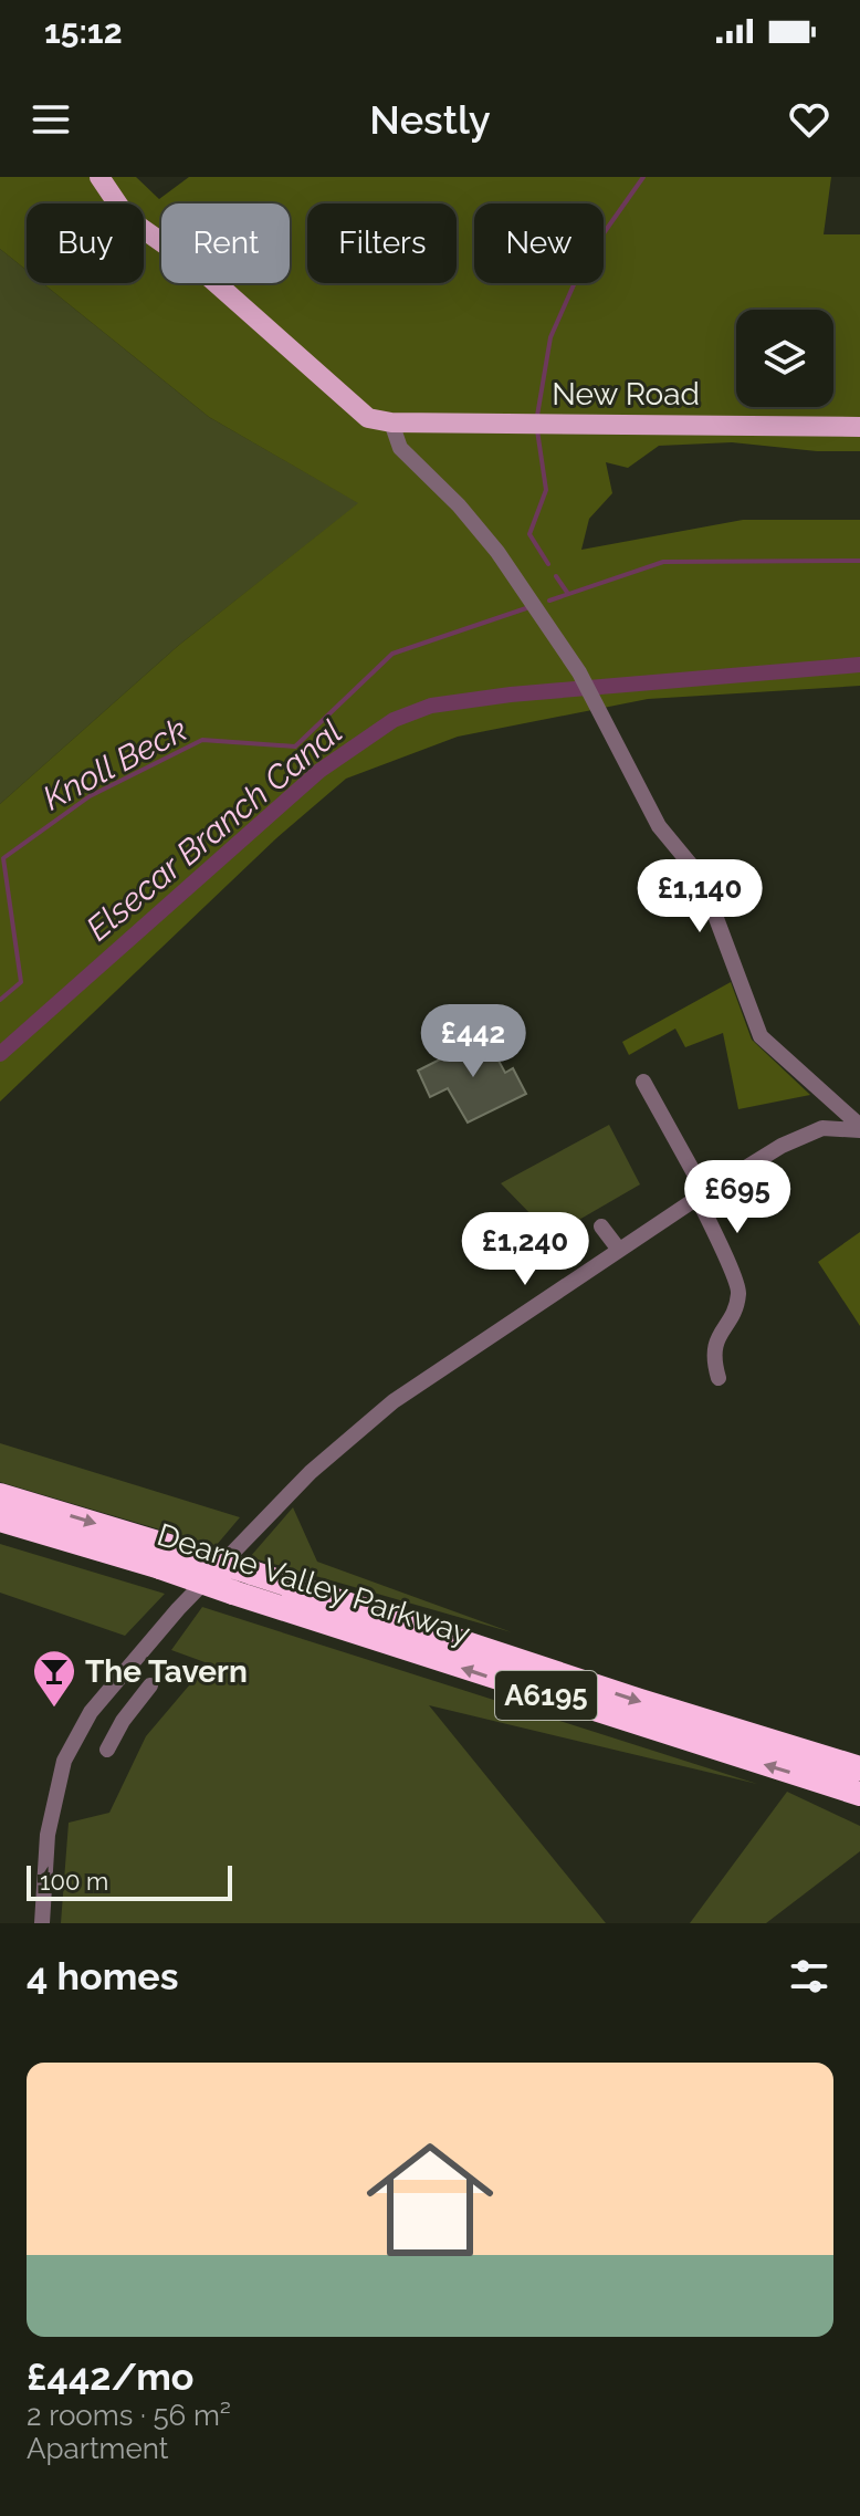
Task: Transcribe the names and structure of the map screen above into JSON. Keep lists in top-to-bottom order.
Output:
{
  "streets": {
    "highway": ["Dearne Valley Parkway", "A6195"],
    "main road": ["New Road"]
  },
  "water": ["Knoll Beck", "Elsecar Branch Canal"],
  "places": {
    "bar": ["The Tavern"]
  },
  "scale_bar": "100 m",
  "page": {
    "status": "15:12",
    "header": "Nestly",
    "chip": [
      "Buy",
      "Rent",
      "Filters",
      "New"
    ],
    "price": [
      "£1,140",
      "£442",
      "£695",
      "£1,240"
    ],
    "scale": "100 m",
    "heading": "4 homes",
    "list": [
      {
        "name": "£442/mo",
        "note": "2 rooms · 56 m² · Apartment"
      }
    ]
  }
}
